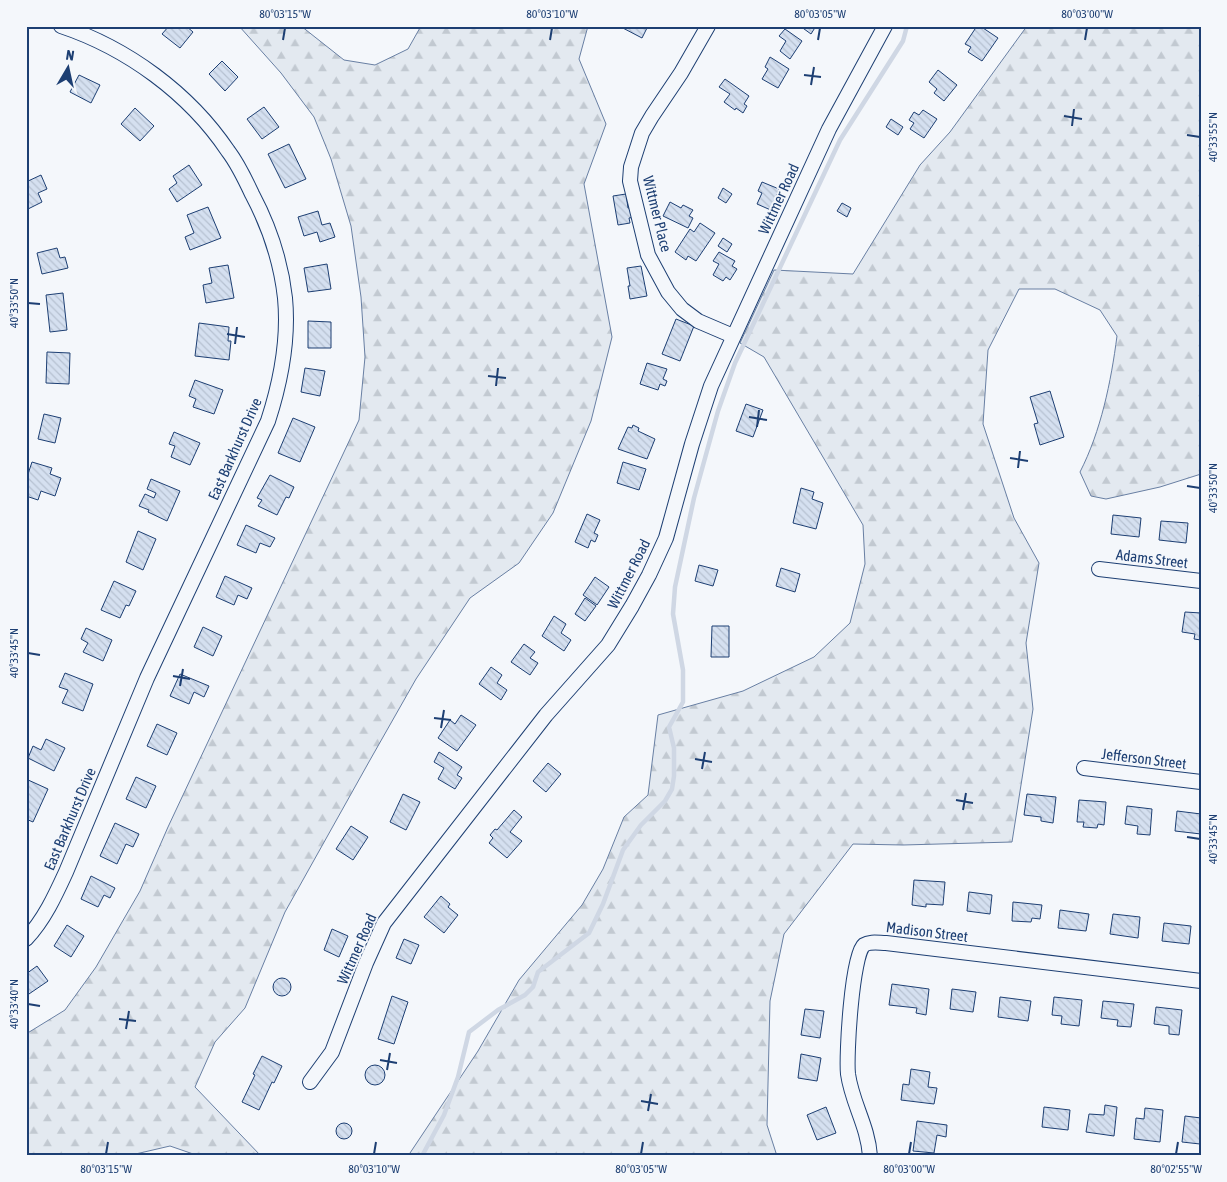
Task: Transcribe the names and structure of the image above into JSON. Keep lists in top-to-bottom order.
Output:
{
  "streets": {
    "street": [
      "Wittmer Road",
      "Wittmer Place",
      "East Barkhurst Drive",
      "Adams Street",
      "Jefferson Street",
      "Madison Street"
    ]
  },
  "crossings": [
    ["Wittmer Road", "Wittmer Place"]
  ],
  "north": "top",
  "coordinates": [
    "80°03'15\"W",
    "80°03'10\"W",
    "80°03'05\"W",
    "80°03'00\"W",
    "40°33'55\"N",
    "40°33'50\"N",
    "40°33'45\"N",
    "40°33'40\"N",
    "80°02'55\"W"
  ]
}
